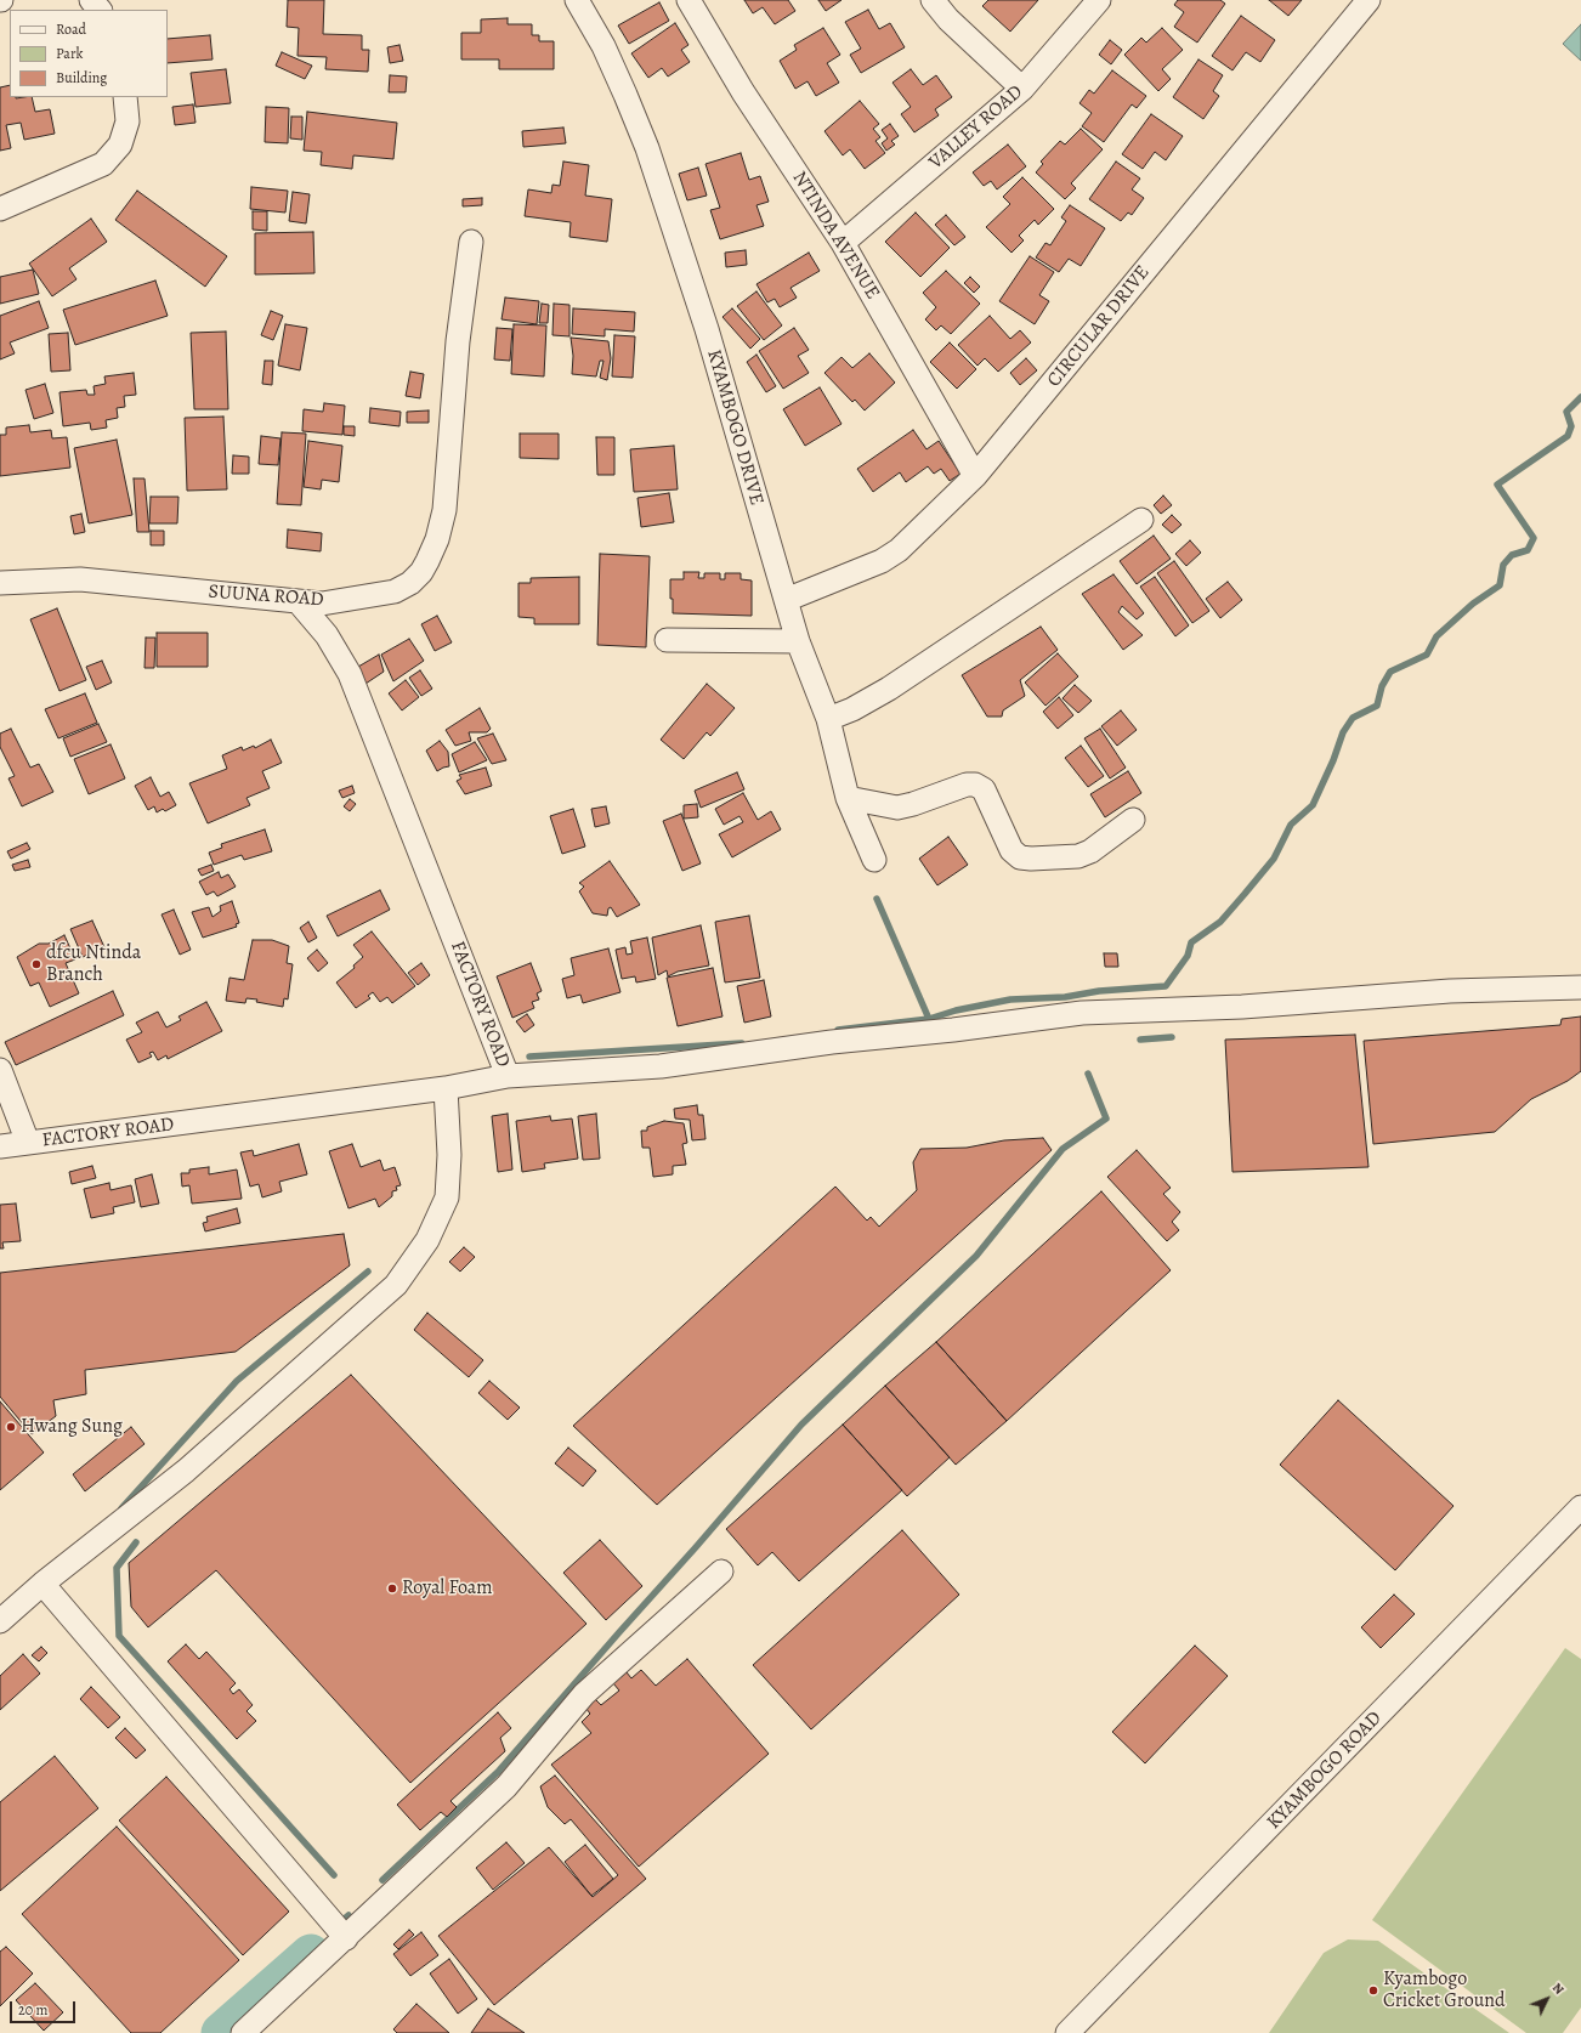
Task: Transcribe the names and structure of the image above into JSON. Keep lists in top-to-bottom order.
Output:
{
  "streets": {
    "street": [
      "VALLEY ROAD",
      "NTINDA AVENUE",
      "CIRCULAR DRIVE",
      "KYAMBOGO DRIVE",
      "SUUNA ROAD",
      "FACTORY ROAD",
      "KYAMBOGO ROAD"
    ]
  },
  "crossings": [
    ["VALLEY ROAD", "NTINDA AVENUE"],
    ["NTINDA AVENUE", "CIRCULAR DRIVE"],
    ["CIRCULAR DRIVE", "KYAMBOGO DRIVE"],
    ["SUUNA ROAD", "FACTORY ROAD"]
  ],
  "places": [
    "dfcu Ntinda Branch",
    "Hwang Sung",
    "Royal Foam",
    "Kyambogo Cricket Ground"
  ],
  "legend": ["Road", "Park", "Building"],
  "scale_bar": "20 m",
  "north": "top right"
}
